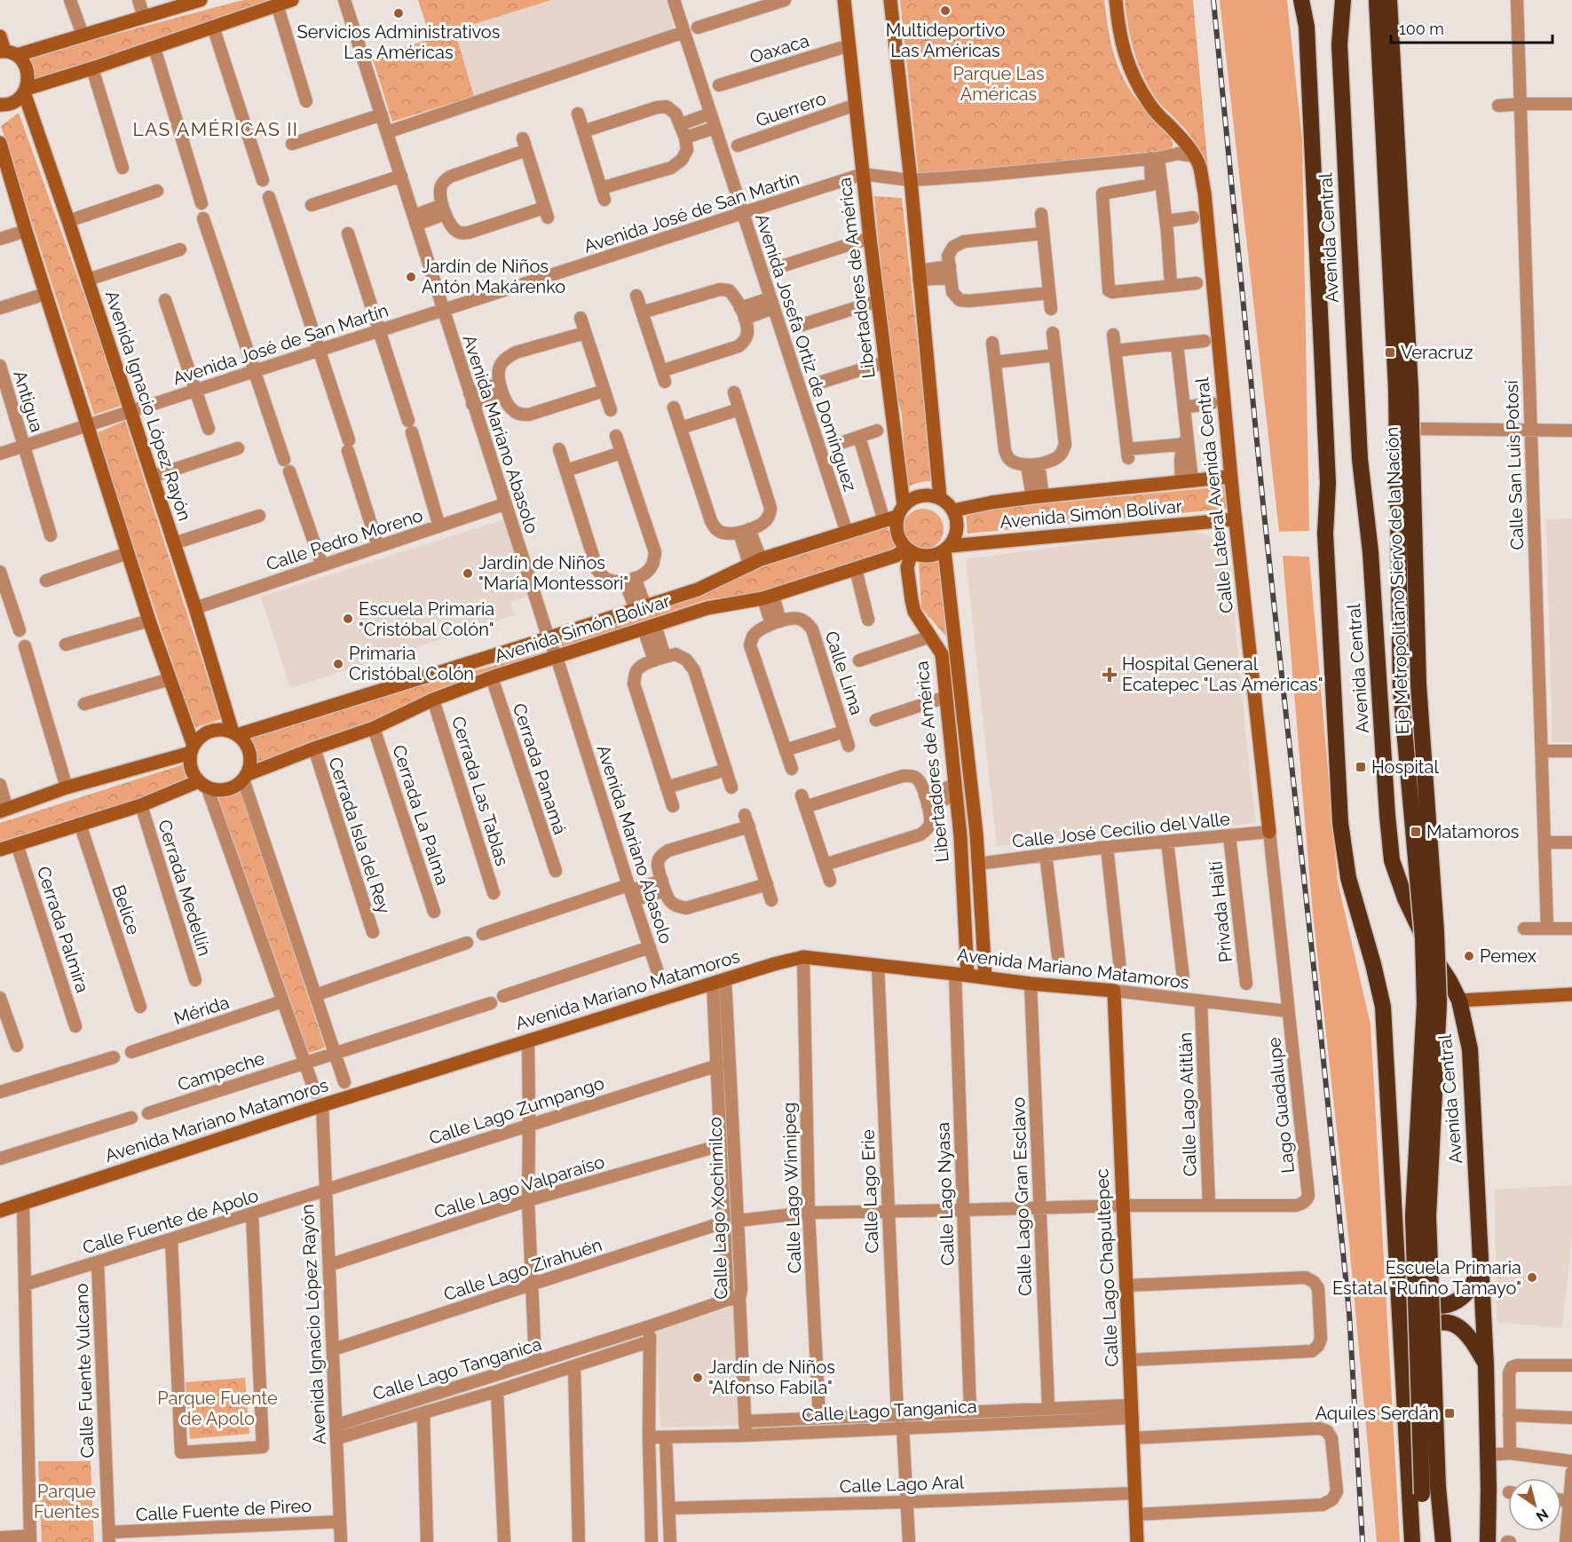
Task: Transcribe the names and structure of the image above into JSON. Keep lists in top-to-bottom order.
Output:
{
  "streets": {
    "highway": ["Avenida Central", "Eje Metropolitano Siervo de la Nación"],
    "main road": [
      "Libertadores de América",
      "Avenida Ignacio López Rayón",
      "Calle Lateral Avenida Central",
      "Avenida Simón Bolívar",
      "Avenida Mariano Matamoros",
      "Calle Lago Chapultepec"
    ],
    "street": [
      "Oaxaca",
      "Guerrero",
      "Avenida José de San Martín",
      "Avenida Josefa Ortiz de Domínguez",
      "Antigua",
      "Avenida Mariano Abasolo",
      "Calle San Luis Potosí",
      "Calle Pedro Moreno",
      "Calle Lima",
      "Cerrada Panamá",
      "Cerrada Las Tablas",
      "Cerrada La Palma",
      "Calle José Cecilio del Valle",
      "Cerrada Isla del Rey",
      "Cerrada Medellín",
      "Belice",
      "Privada Haití",
      "Cerrada Palmira",
      "Mérida",
      "Campeche",
      "Calle Lago Atitlán",
      "Lago Guadalupe",
      "Calle Lago Zumpango",
      "Calle Lago Valparaíso",
      "Calle Lago Winnipeg",
      "Calle Lago Erie",
      "Calle Lago Nyasa",
      "Calle Lago Gran Esclavo",
      "Calle Lago Xochimilco",
      "Calle Fuente de Apolo",
      "Calle Lago Zirahuén",
      "Calle Lago Tanganica",
      "Calle Fuente Vulcano",
      "Calle Lago Aral",
      "Calle Fuente de Pireo"
    ]
  },
  "crossings": [
    ["Oaxaca", "Libertadores de América"],
    ["Guerrero", "Libertadores de América"],
    ["Avenida José de San Martín", "Libertadores de América"],
    ["Avenida José de San Martín", "Avenida Josefa Ortiz de Domínguez"],
    ["Avenida José de San Martín", "Antigua"],
    ["Avenida José de San Martín", "Avenida Ignacio López Rayón"],
    ["Avenida José de San Martín", "Avenida Mariano Abasolo"],
    ["Avenida José de San Martín", "Calle Lateral Avenida Central"],
    ["Libertadores de América", "Avenida Simón Bolívar"],
    ["Libertadores de América", "Calle José Cecilio del Valle"],
    ["Libertadores de América", "Avenida Mariano Matamoros"],
    ["Libertadores de América", "Calle Lago Nyasa"],
    ["Avenida Josefa Ortiz de Domínguez", "Avenida Simón Bolívar"],
    ["Avenida Ignacio López Rayón", "Avenida Simón Bolívar"],
    ["Avenida Ignacio López Rayón", "Calle Pedro Moreno"],
    ["Avenida Ignacio López Rayón", "Avenida Mariano Matamoros"],
    ["Avenida Ignacio López Rayón", "Calle Lago Zumpango"],
    ["Avenida Ignacio López Rayón", "Calle Lago Valparaíso"],
    ["Avenida Ignacio López Rayón", "Calle Fuente de Apolo"],
    ["Avenida Ignacio López Rayón", "Calle Lago Zirahuén"],
    ["Avenida Ignacio López Rayón", "Calle Lago Tanganica"],
    ["Avenida Ignacio López Rayón", "Calle Fuente de Pireo"],
    ["Avenida Mariano Abasolo", "Avenida Simón Bolívar"],
    ["Avenida Mariano Abasolo", "Calle Pedro Moreno"],
    ["Calle Lateral Avenida Central", "Avenida Simón Bolívar"],
    ["Calle Lateral Avenida Central", "Calle José Cecilio del Valle"],
    ["Calle Lateral Avenida Central", "Avenida Mariano Matamoros"],
    ["Calle Lateral Avenida Central", "Lago Guadalupe"],
    ["Avenida Simón Bolívar", "Cerrada Panamá"],
    ["Avenida Simón Bolívar", "Cerrada Las Tablas"],
    ["Avenida Simón Bolívar", "Cerrada La Palma"],
    ["Avenida Simón Bolívar", "Cerrada Isla del Rey"],
    ["Calle José Cecilio del Valle", "Privada Haití"],
    ["Avenida Mariano Matamoros", "Calle Lago Atitlán"],
    ["Avenida Mariano Matamoros", "Lago Guadalupe"],
    ["Avenida Mariano Matamoros", "Calle Lago Winnipeg"],
    ["Avenida Mariano Matamoros", "Calle Lago Erie"],
    ["Avenida Mariano Matamoros", "Calle Lago Nyasa"],
    ["Avenida Mariano Matamoros", "Calle Lago Gran Esclavo"],
    ["Avenida Mariano Matamoros", "Calle Lago Xochimilco"],
    ["Avenida Mariano Matamoros", "Calle Lago Chapultepec"],
    ["Calle Lago Atitlán", "Lago Guadalupe"],
    ["Calle Lago Zumpango", "Calle Lago Xochimilco"],
    ["Calle Lago Zumpango", "Calle Fuente de Apolo"],
    ["Calle Lago Valparaíso", "Calle Lago Xochimilco"],
    ["Calle Lago Winnipeg", "Calle Lago Tanganica"],
    ["Calle Lago Erie", "Calle Lago Tanganica"],
    ["Calle Lago Erie", "Calle Lago Aral"],
    ["Calle Lago Nyasa", "Calle Lago Tanganica"],
    ["Calle Lago Gran Esclavo", "Calle Lago Tanganica"],
    ["Calle Lago Xochimilco", "Calle Lago Zirahuén"],
    ["Calle Lago Xochimilco", "Calle Lago Tanganica"],
    ["Calle Fuente de Apolo", "Calle Fuente Vulcano"],
    ["Calle Lago Chapultepec", "Calle Lago Tanganica"],
    ["Calle Lago Chapultepec", "Calle Lago Aral"],
    ["Calle Fuente Vulcano", "Calle Fuente de Pireo"]
  ],
  "districts": ["LAS AMÉRICAS II"],
  "parks": ["Parque Las Américas", "Parque Fuente de Apolo", "Parque Fuentes"],
  "places": {
    "other": [
      "Multideportivo Las Américas",
      "Servicios Administrativos Las Américas",
      "Jardín de Niños Antón Makárenko",
      "Jardín de Niños \"María Montessori\"",
      "Escuela Primaria \"Cristóbal Colón\"",
      "Primaria Cristóbal Colón",
      "Pemex",
      "Escuela Primaria Estatal \"Rufino Tamayo\"",
      "Jardín de Niños \"Alfonso Fabila\""
    ],
    "transit": [
      "Veracruz",
      "Hospital",
      "Matamoros",
      "Aquiles Serdán"
    ],
    "health": ["Hospital General Ecatepec \"Las Américas\""]
  },
  "scale_bar": "100 m",
  "north": "bottom right"
}
